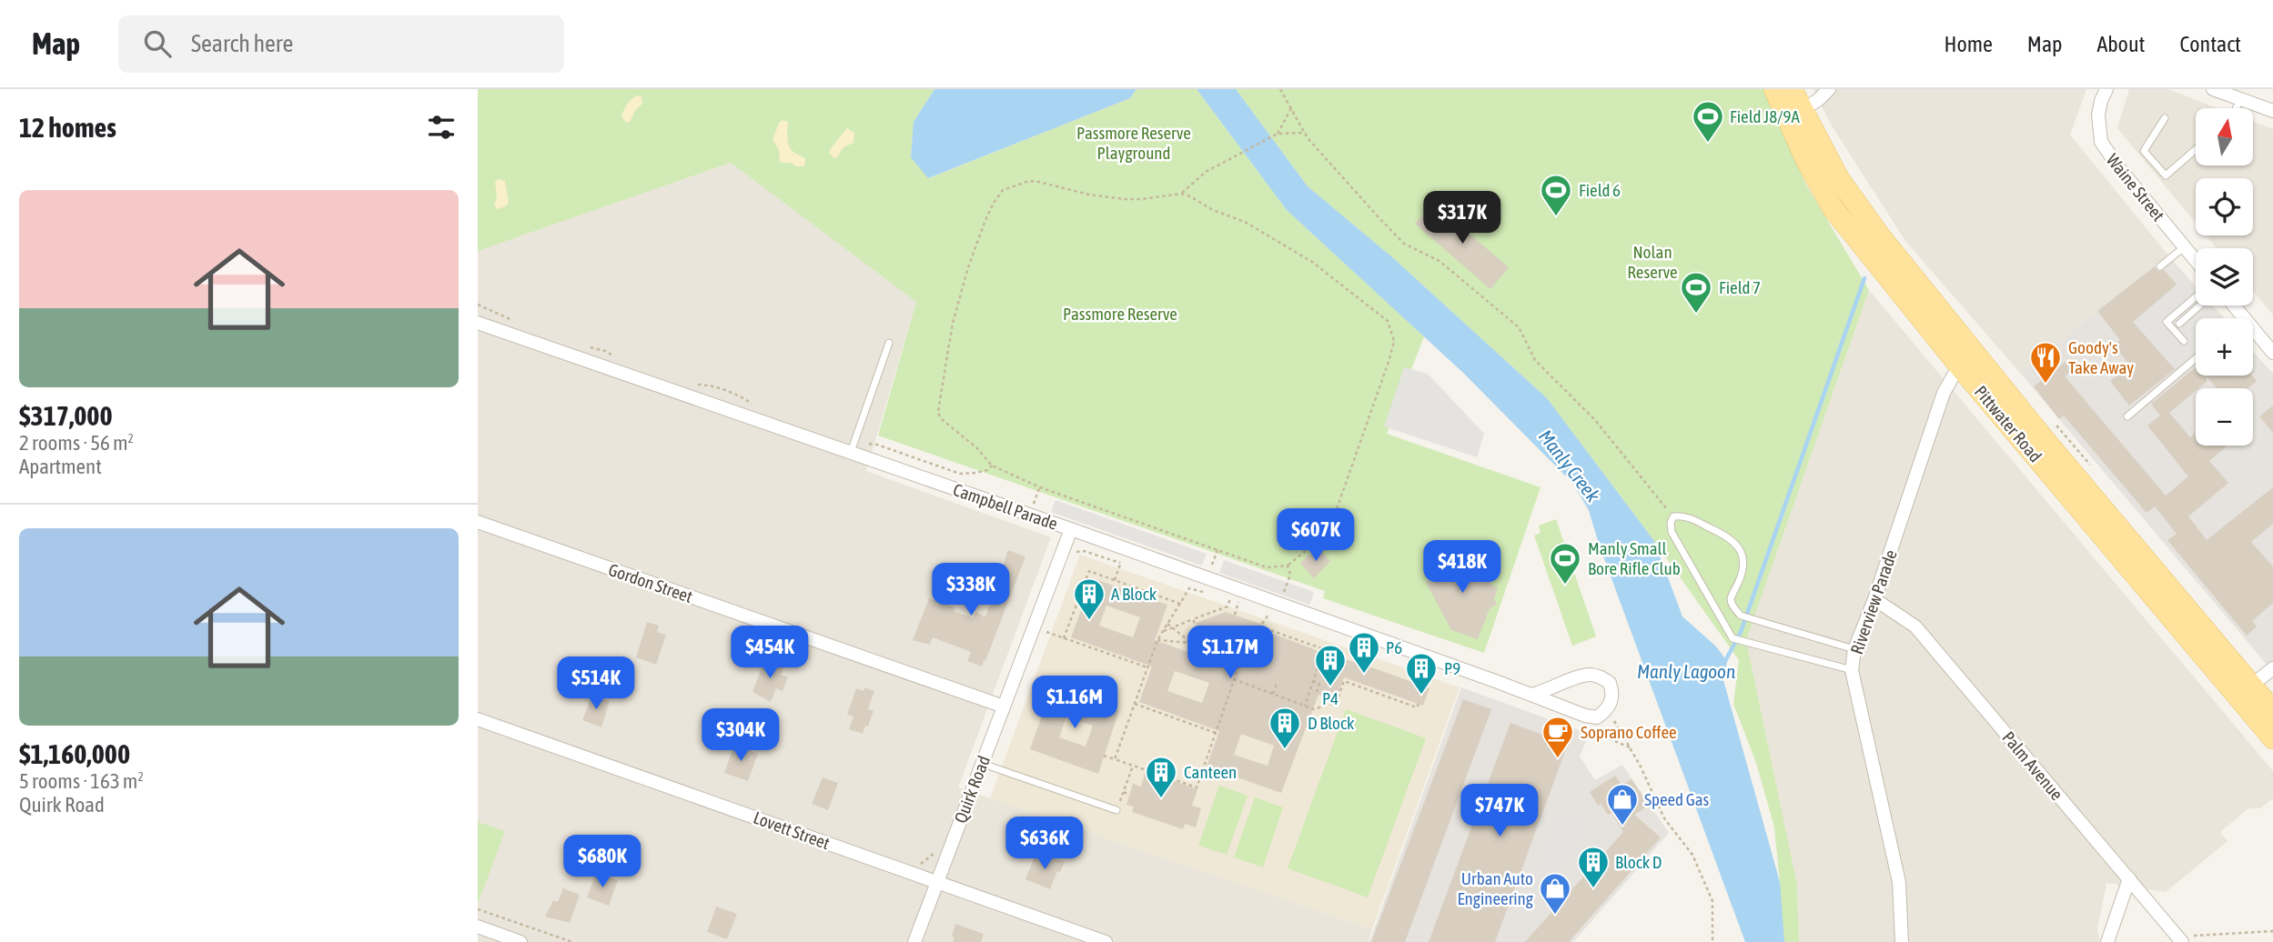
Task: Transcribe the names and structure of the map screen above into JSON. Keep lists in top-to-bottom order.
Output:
{
  "streets": {
    "main road": ["Pittwater Road"],
    "street": [
      "Waine Street",
      "Campbell Parade",
      "Gordon Street",
      "Riverview Parade",
      "Palm Avenue",
      "Quirk Road",
      "Lovett Street"
    ]
  },
  "crossings": [
    ["Pittwater Road", "Riverview Parade"],
    ["Campbell Parade", "Quirk Road"],
    ["Gordon Street", "Quirk Road"],
    ["Riverview Parade", "Palm Avenue"],
    ["Quirk Road", "Lovett Street"]
  ],
  "water": ["Manly Creek", "Manly Lagoon"],
  "parks": ["Passmore Reserve Playground", "Nolan Reserve", "Passmore Reserve"],
  "places": {
    "sports": [
      "Field J8/9A",
      "Field 6",
      "Field 7",
      "Manly Small Bore Rifle Club"
    ],
    "restaurant": ["Goody's Take Away"],
    "building": [
      "A Block",
      "P6",
      "P4",
      "P9",
      "D Block",
      "Canteen",
      "Block D"
    ],
    "cafe": ["Soprano Coffee"],
    "shop": ["Speed Gas", "Urban Auto Engineering"]
  },
  "north": "top",
  "page": {
    "header": "Map",
    "search": "Search here",
    "nav": [
      "Home",
      "Map",
      "About",
      "Contact"
    ],
    "heading": "12 homes",
    "map_buttons": ["+", "−"],
    "list": [
      {
        "name": "$317,000",
        "note": "2 rooms · 56 m² · Apartment"
      },
      {
        "name": "$1,160,000",
        "note": "5 rooms · 163 m² · Quirk Road"
      }
    ],
    "price": [
      "$317K",
      "$607K",
      "$418K",
      "$338K",
      "$454K",
      "$1.17M",
      "$514K",
      "$1.16M",
      "$304K",
      "$747K",
      "$636K",
      "$680K"
    ]
  }
}
